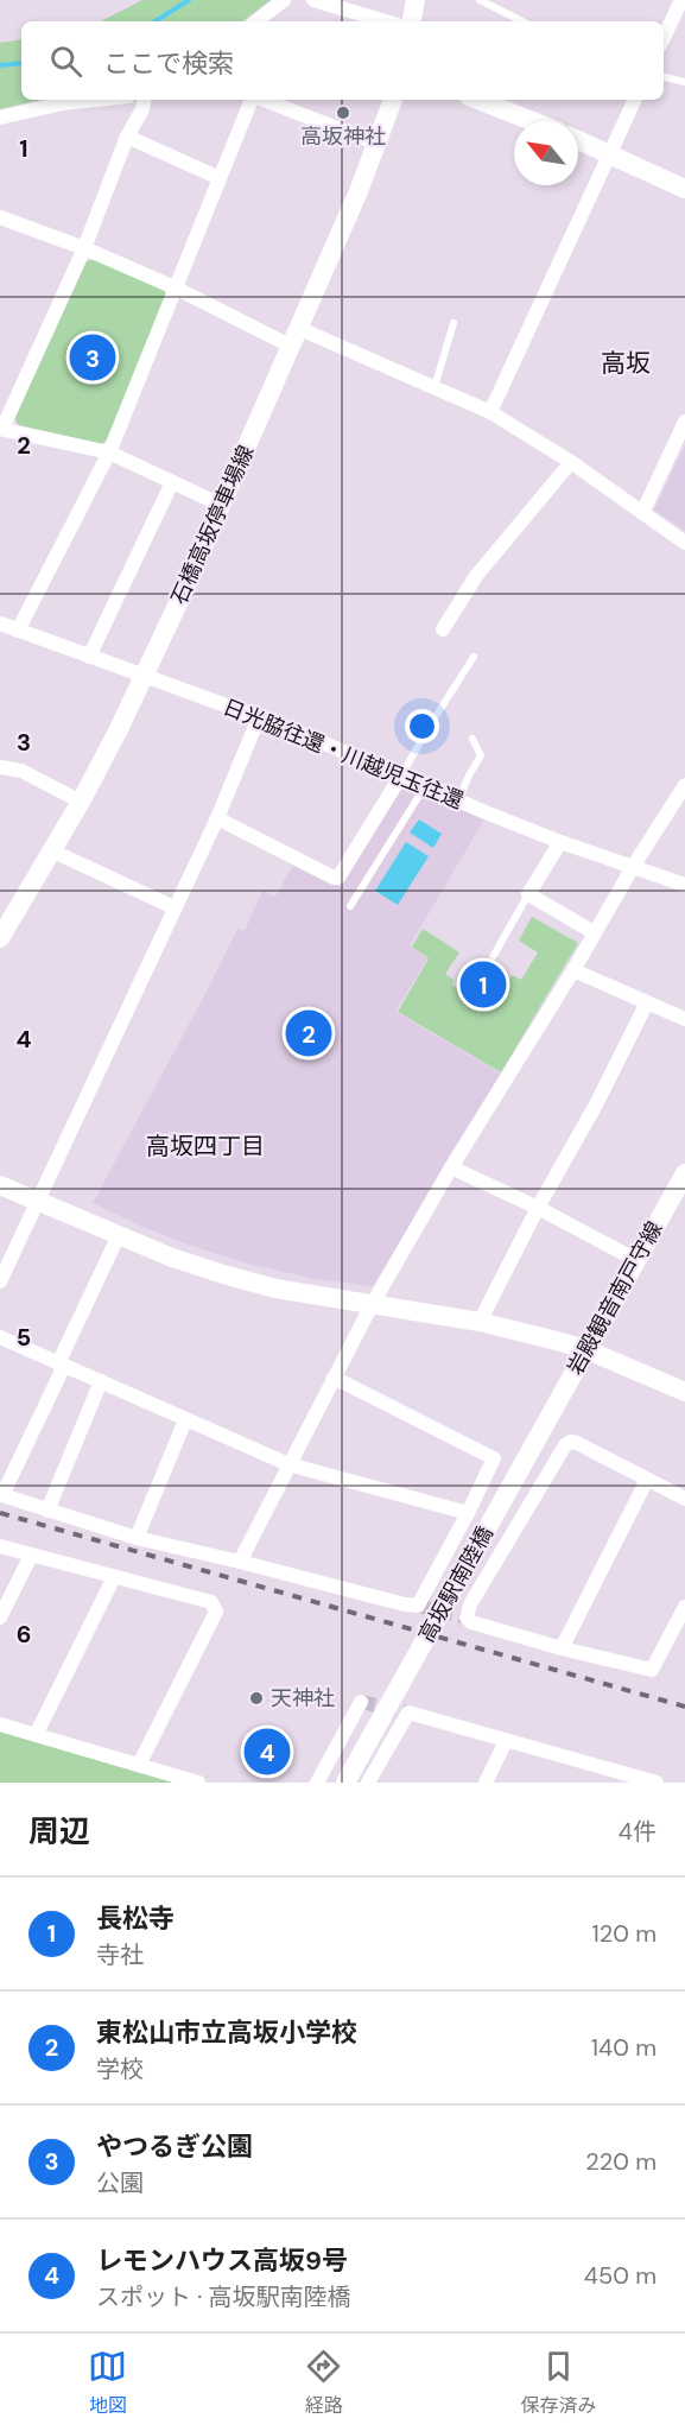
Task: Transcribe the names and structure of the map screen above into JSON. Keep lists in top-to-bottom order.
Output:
{
  "streets": {
    "main road": ["石橋高坂停車場線", "岩殿観音南戸守線", "高坂駅南陸橋"],
    "street": ["日光脇往還・川越児玉往還"]
  },
  "crossings": [
    ["石橋高坂停車場線", "日光脇往還・川越児玉往還"],
    ["岩殿観音南戸守線", "高坂駅南陸橋"]
  ],
  "districts": ["高坂", "高坂四丁目"],
  "places": ["高坂神社", "天神社"],
  "north": "top left",
  "page": {
    "search": "ここで検索",
    "pins": [
      "3",
      "1",
      "2",
      "4"
    ],
    "heading": ["周辺", "4件"],
    "list": [
      {
        "mark": "1",
        "name": "長松寺",
        "note": "寺社",
        "value": "120 m"
      },
      {
        "mark": "2",
        "name": "東松山市立高坂小学校",
        "note": "学校",
        "value": "140 m"
      },
      {
        "mark": "3",
        "name": "やつるぎ公園",
        "note": "公園",
        "value": "220 m"
      },
      {
        "mark": "4",
        "name": "レモンハウス高坂9号",
        "note": "スポット · 高坂駅南陸橋",
        "value": "450 m"
      }
    ],
    "nav": ["地図", "経路", "保存済み"]
  },
  "grid": {
    "rows": [
      "1",
      "2",
      "3",
      "4",
      "5",
      "6"
    ]
  }
}
